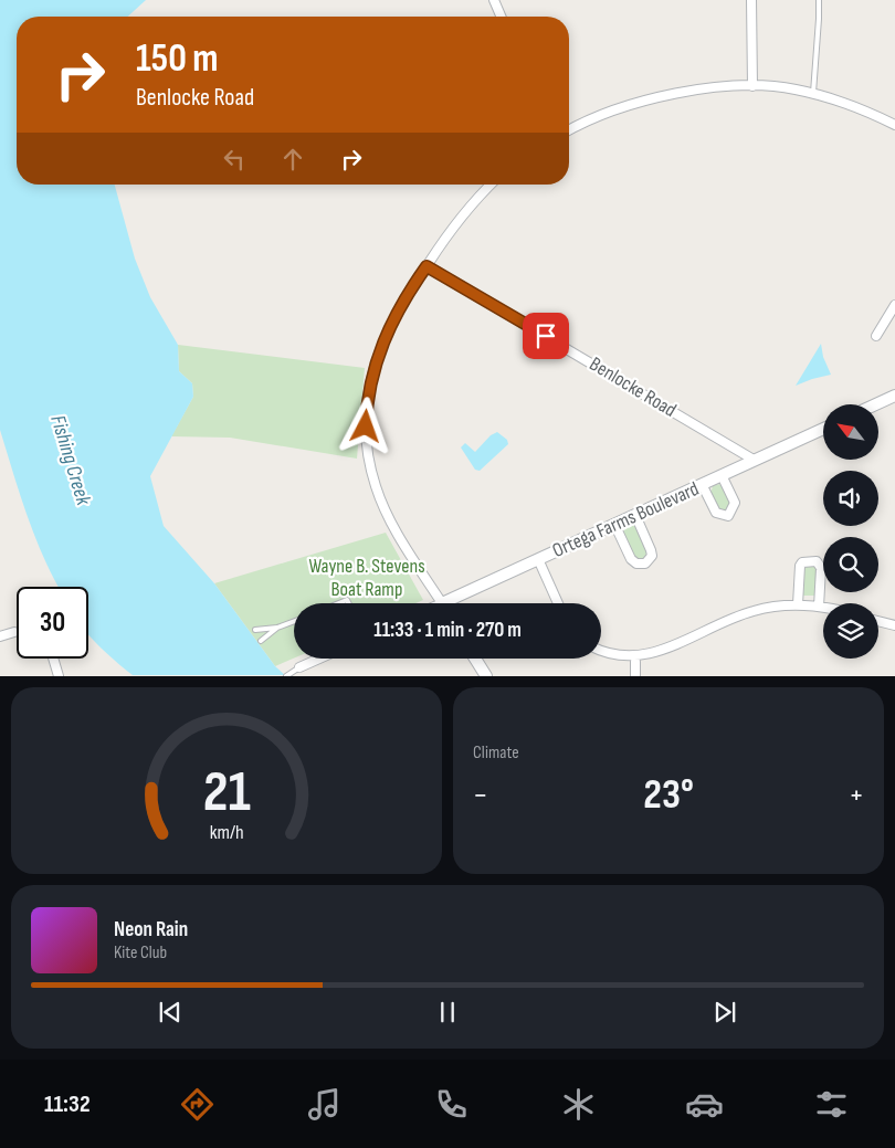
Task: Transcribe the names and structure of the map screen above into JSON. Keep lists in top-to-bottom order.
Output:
{
  "streets": {
    "street": ["Benlocke Road", "Ortega Farms Boulevard"]
  },
  "crossings": [
    ["Benlocke Road", "Ortega Farms Boulevard"]
  ],
  "water": ["Fishing Creek"],
  "parks": ["Wayne B. Stevens Boat Ramp"],
  "north": "top left",
  "page": {
    "turn": ["150 m", "Benlocke Road"],
    "limit": "30",
    "trip": "11:33 · 1 min · 270 m",
    "tile": "Climate",
    "heat": ["−", "23°", "+"],
    "song": ["Neon Rain", "Kite Club"],
    "tabs": "11:32",
    "gauge": ["21", "km/h"]
  }
}
